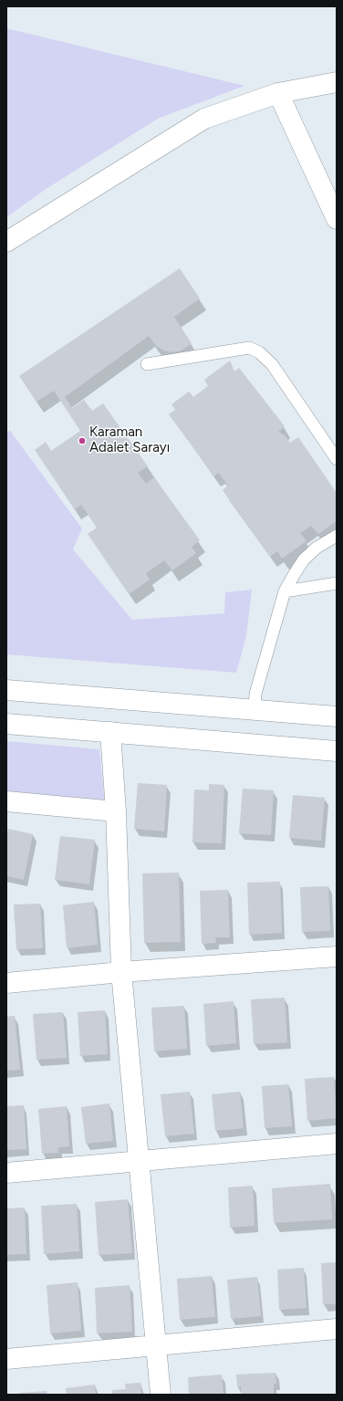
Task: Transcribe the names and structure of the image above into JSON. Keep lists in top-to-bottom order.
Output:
{
  "places": ["Karaman Adalet Sarayı"]
}
